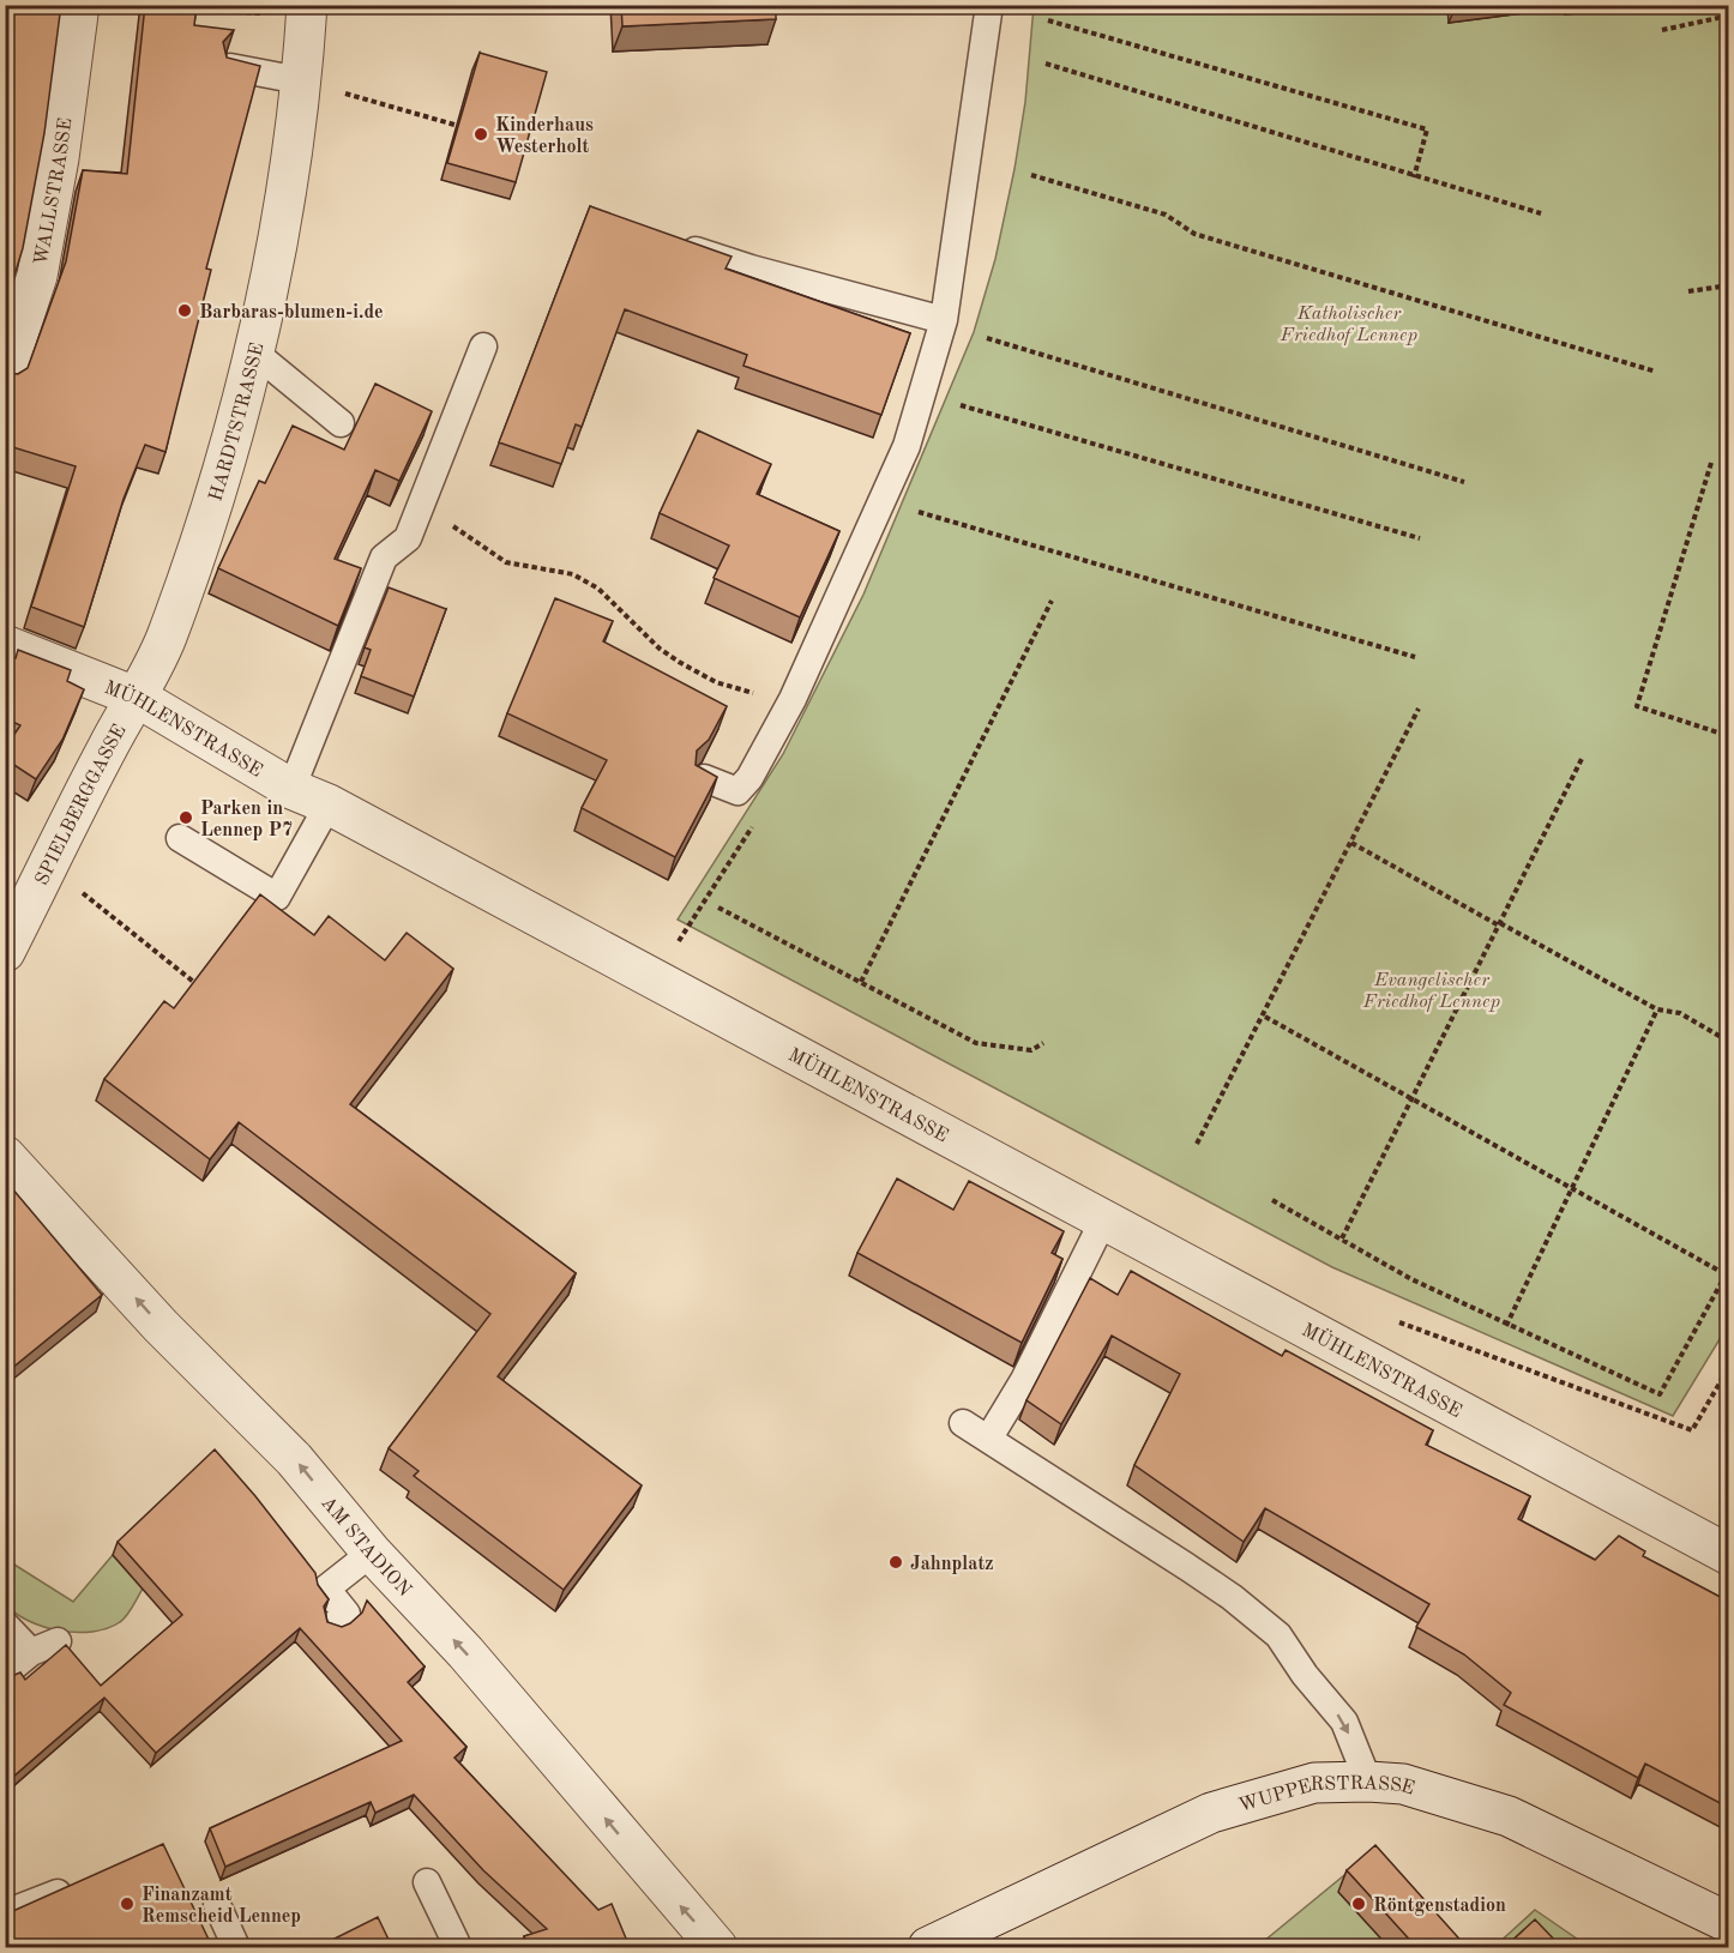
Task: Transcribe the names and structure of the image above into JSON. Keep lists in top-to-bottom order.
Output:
{
  "streets": {
    "street": [
      "WALLSTRASSE",
      "HARDTSTRASSE",
      "MÜHLENSTRASSE",
      "SPIELBERGGASSE",
      "AM STADION",
      "WUPPERSTRASSE"
    ]
  },
  "crossings": [
    ["HARDTSTRASSE", "MÜHLENSTRASSE"],
    ["HARDTSTRASSE", "SPIELBERGGASSE"],
    ["MÜHLENSTRASSE", "SPIELBERGGASSE"]
  ],
  "one_way": ["AM STADION"],
  "parks": ["Katholischer Friedhof Lennep", "Evangelischer Friedhof Lennep"],
  "places": [
    "Kinderhaus Westerholt",
    "Barbaras-blumen-i.de",
    "Parken in Lennep P7",
    "Jahnplatz",
    "Finanzamt Remscheid Lennep",
    "Röntgenstadion"
  ]
}
